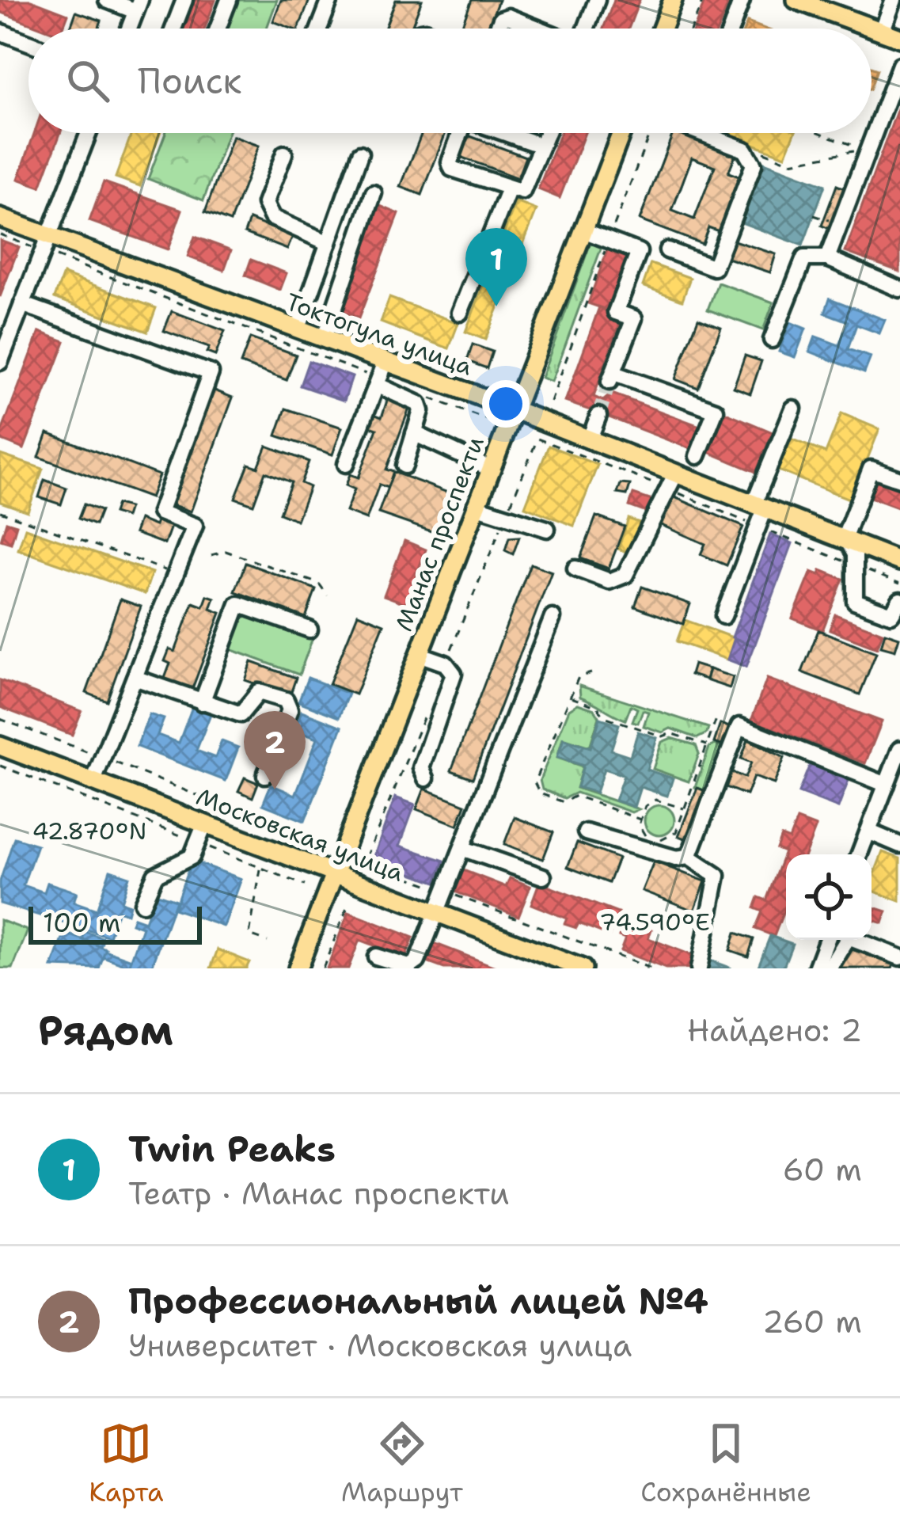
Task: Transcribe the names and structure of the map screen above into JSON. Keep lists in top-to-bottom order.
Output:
{
  "streets": {
    "main road": ["Токтогула улица", "Манас проспекти", "Московская улица"]
  },
  "crossings": [
    ["Токтогула улица", "Манас проспекти"],
    ["Манас проспекти", "Московская улица"]
  ],
  "scale_bar": "100 m",
  "page": {
    "search": "Поиск",
    "pins": ["1", "2"],
    "scale": "100 m",
    "heading": ["Рядом", "Найдено: 2"],
    "list": [
      {
        "mark": "1",
        "name": "Twin Peaks",
        "note": "Театр · Манас проспекти",
        "value": "60 m"
      },
      {
        "mark": "2",
        "name": "Профессиональный лицей №4",
        "note": "Университет · Московская улица",
        "value": "260 m"
      }
    ],
    "nav": ["Карта", "Маршрут", "Сохранённые"]
  },
  "coordinates": ["42.870°N", "74.590°E"]
}
